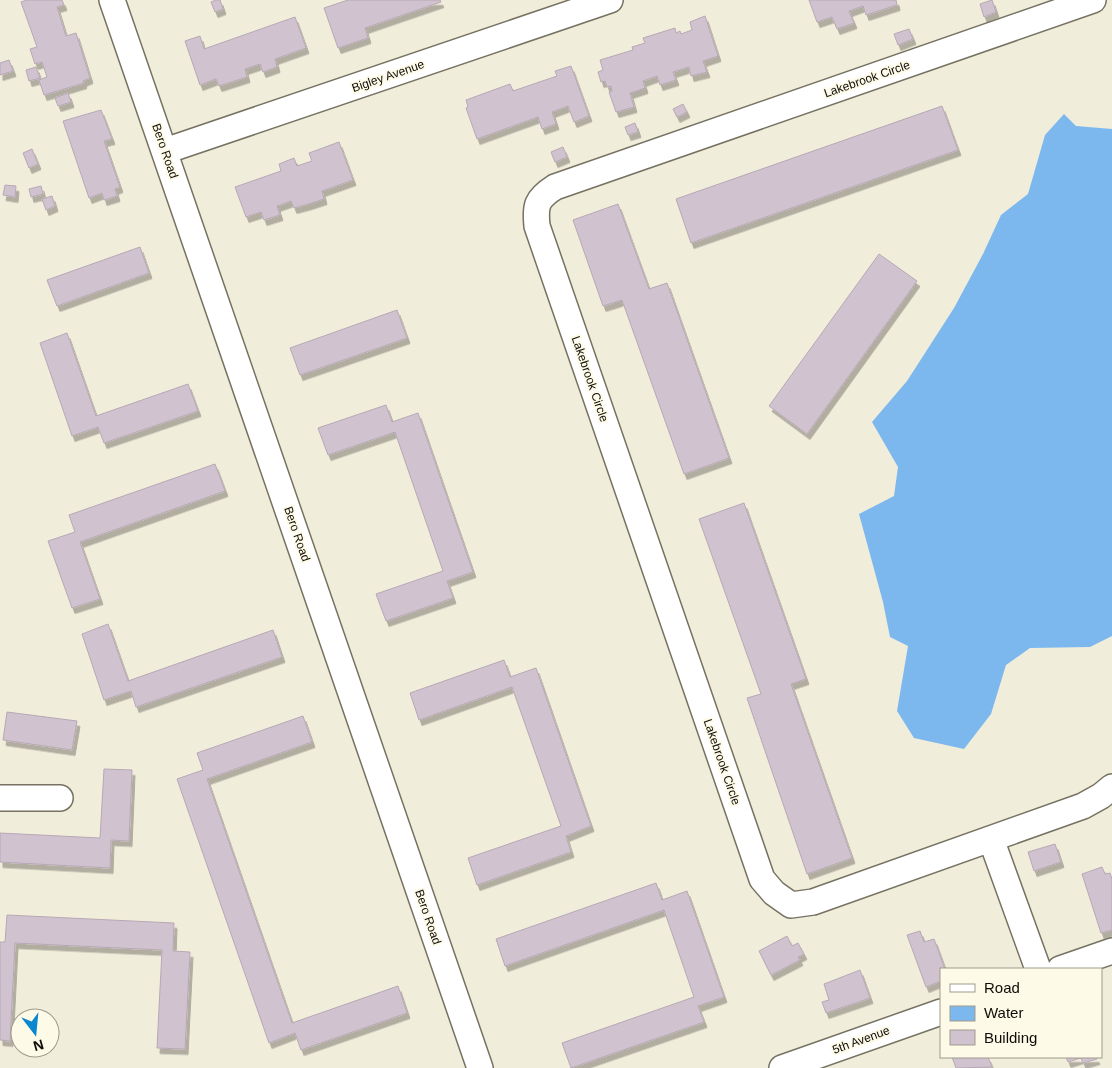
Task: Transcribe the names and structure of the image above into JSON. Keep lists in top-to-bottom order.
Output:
{
  "streets": {
    "street": [
      "Bigley Avenue",
      "Lakebrook Circle",
      "Bero Road",
      "5th Avenue"
    ]
  },
  "crossings": [
    ["Bigley Avenue", "Bero Road"]
  ],
  "legend": ["Road", "Water", "Building"],
  "north": "bottom"
}
